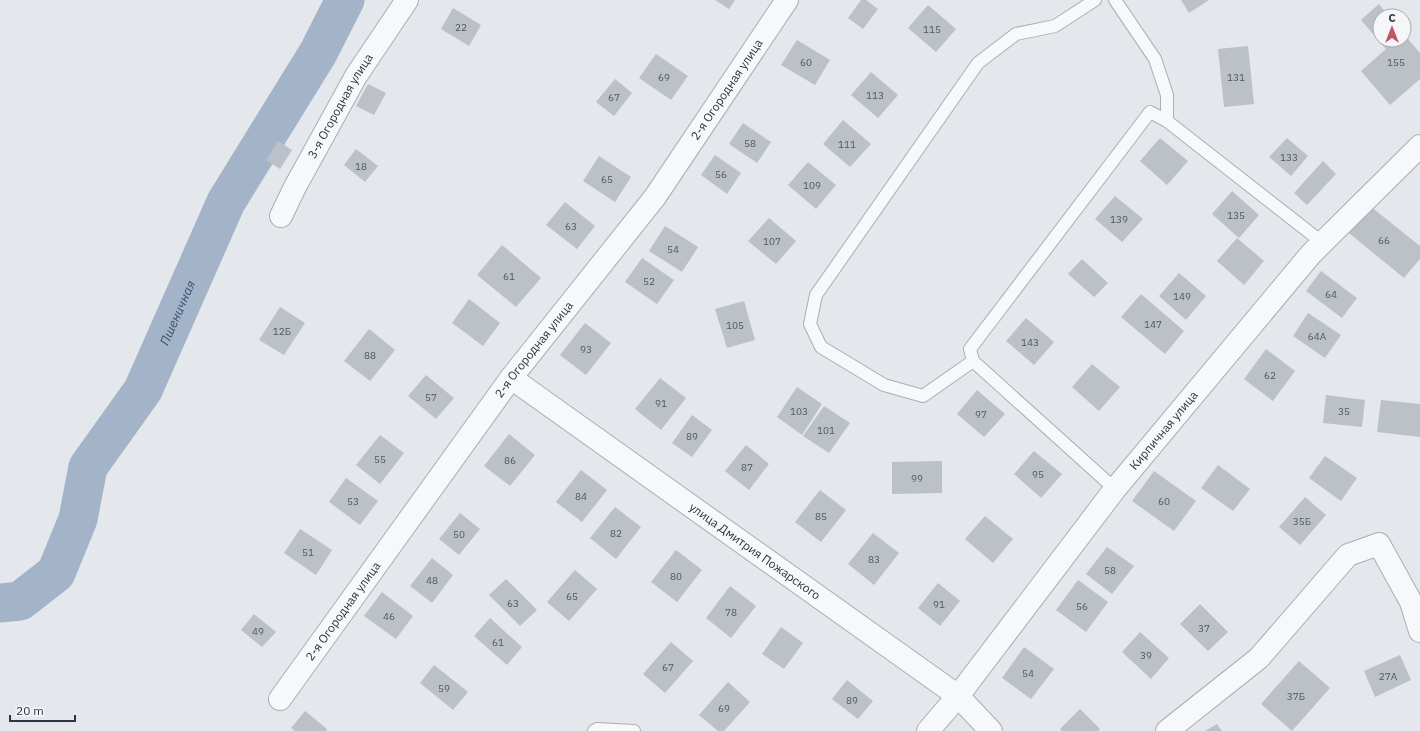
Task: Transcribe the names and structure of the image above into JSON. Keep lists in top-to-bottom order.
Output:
{
  "streets": {
    "street": [
      "2-я Огородная улица",
      "3-я Огородная улица",
      "Кирпичная улица",
      "улица Дмитрия Пожарского"
    ]
  },
  "crossings": [
    ["2-я Огородная улица", "улица Дмитрия Пожарского"],
    ["Кирпичная улица", "улица Дмитрия Пожарского"]
  ],
  "water": ["Пшеничная"],
  "house_numbers": [
    "22",
    "115",
    "60",
    "155",
    "69",
    "131",
    "113",
    "67",
    "58",
    "111",
    "133",
    "18",
    "56",
    "65",
    "109",
    "135",
    "139",
    "63",
    "66",
    "107",
    "54",
    "61",
    "52",
    "64",
    "149",
    "147",
    "105",
    "12Б",
    "64А",
    "143",
    "93",
    "88",
    "62",
    "57",
    "91",
    "103",
    "35",
    "97",
    "101",
    "89",
    "55",
    "86",
    "87",
    "95",
    "99",
    "84",
    "53",
    "60",
    "85",
    "35Б",
    "82",
    "50",
    "51",
    "83",
    "58",
    "80",
    "48",
    "65",
    "63",
    "91",
    "56",
    "78",
    "46",
    "37",
    "49",
    "61",
    "39",
    "67",
    "54",
    "27А",
    "59",
    "37Б",
    "89",
    "69"
  ],
  "scale_bar": "20 m",
  "north": "top"
}
